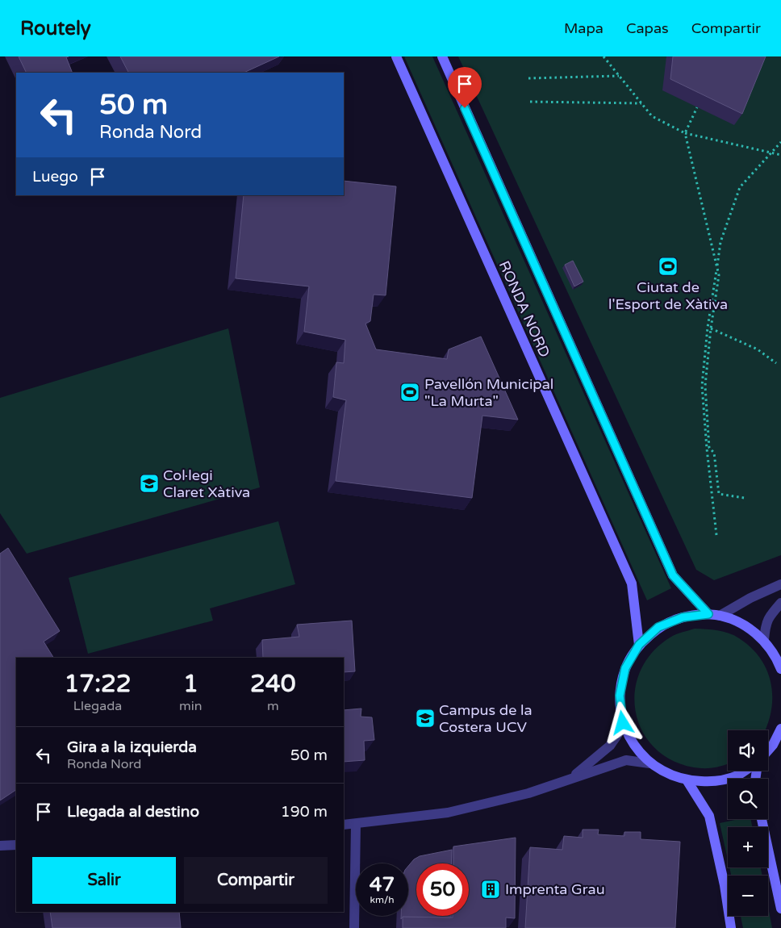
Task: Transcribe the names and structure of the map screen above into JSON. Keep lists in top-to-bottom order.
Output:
{
  "streets": {
    "main road": ["RONDA NORD"]
  },
  "places": {
    "sports": ["Ciutat de l'Esport de Xàtiva", "Pavellón Municipal \"La Murta\""],
    "school or university": ["Col·legi Claret Xàtiva", "Campus de la Costera UCV"],
    "building": ["Imprenta Grau"]
  },
  "page": {
    "header": "Routely",
    "nav": ["Mapa", "Capas", "Compartir"],
    "turn": ["50 m", "Ronda Nord"],
    "then": "Luego",
    "eta": [
      "17:22",
      "Llegada",
      "1",
      "min",
      "240",
      "m"
    ],
    "list": [
      {
        "name": "Gira a la izquierda",
        "note": "Ronda Nord",
        "value": "50 m"
      },
      {
        "name": "Llegada al destino",
        "value": "190 m"
      }
    ],
    "map_buttons": ["+", "−"],
    "buttons": ["Salir", "Compartir"],
    "speed": "47 km/h",
    "limit": "50"
  }
}
